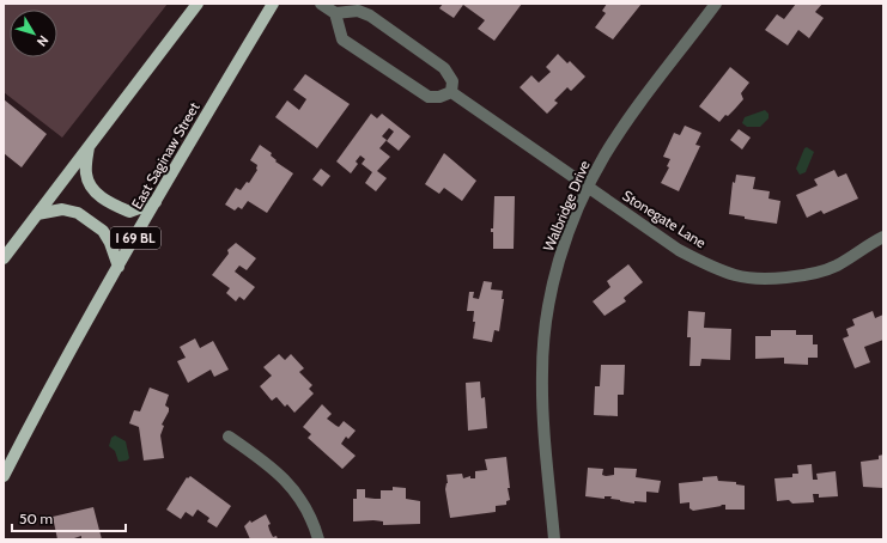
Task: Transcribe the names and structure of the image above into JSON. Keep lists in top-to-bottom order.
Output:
{
  "streets": {
    "main road": ["East Saginaw Street", "I 69 BL"],
    "street": ["Walbridge Drive", "Stonegate Lane"]
  },
  "crossings": [
    ["Walbridge Drive", "Stonegate Lane"]
  ],
  "scale_bar": "50 m",
  "north": "bottom right"
}
